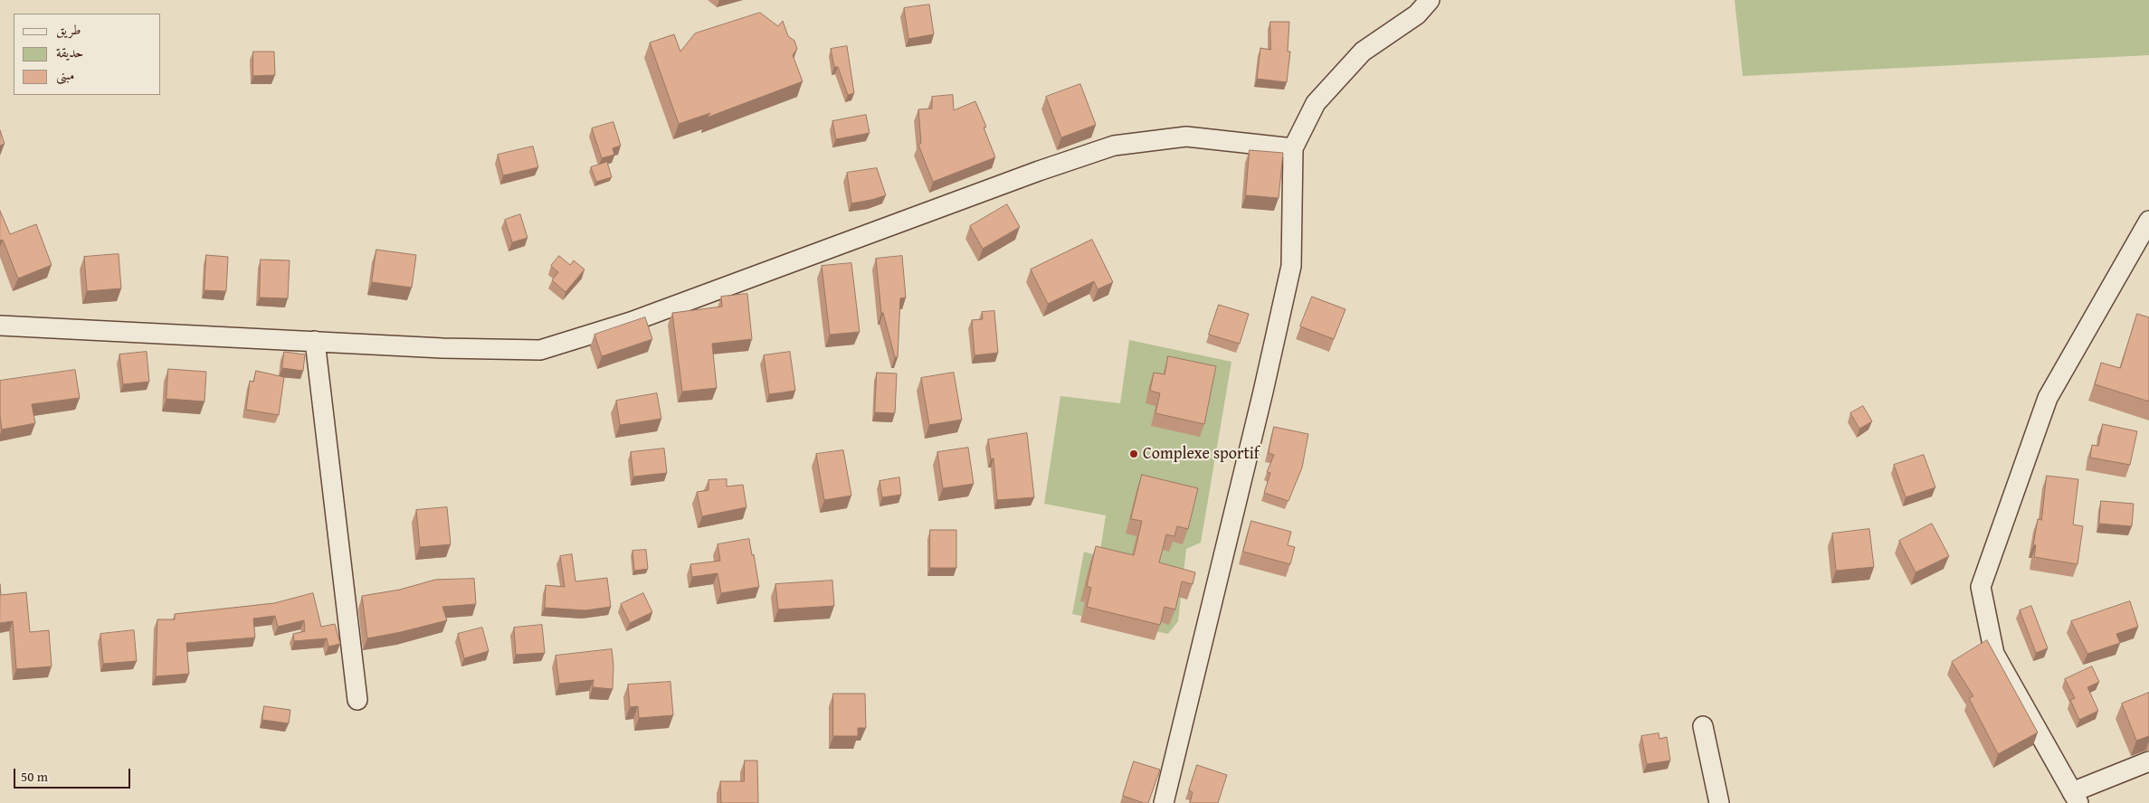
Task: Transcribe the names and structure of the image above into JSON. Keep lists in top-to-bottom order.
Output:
{
  "places": ["Complexe sportif"],
  "legend": ["طريق", "حديقة", "مبنى"],
  "scale_bar": "50 m"
}
